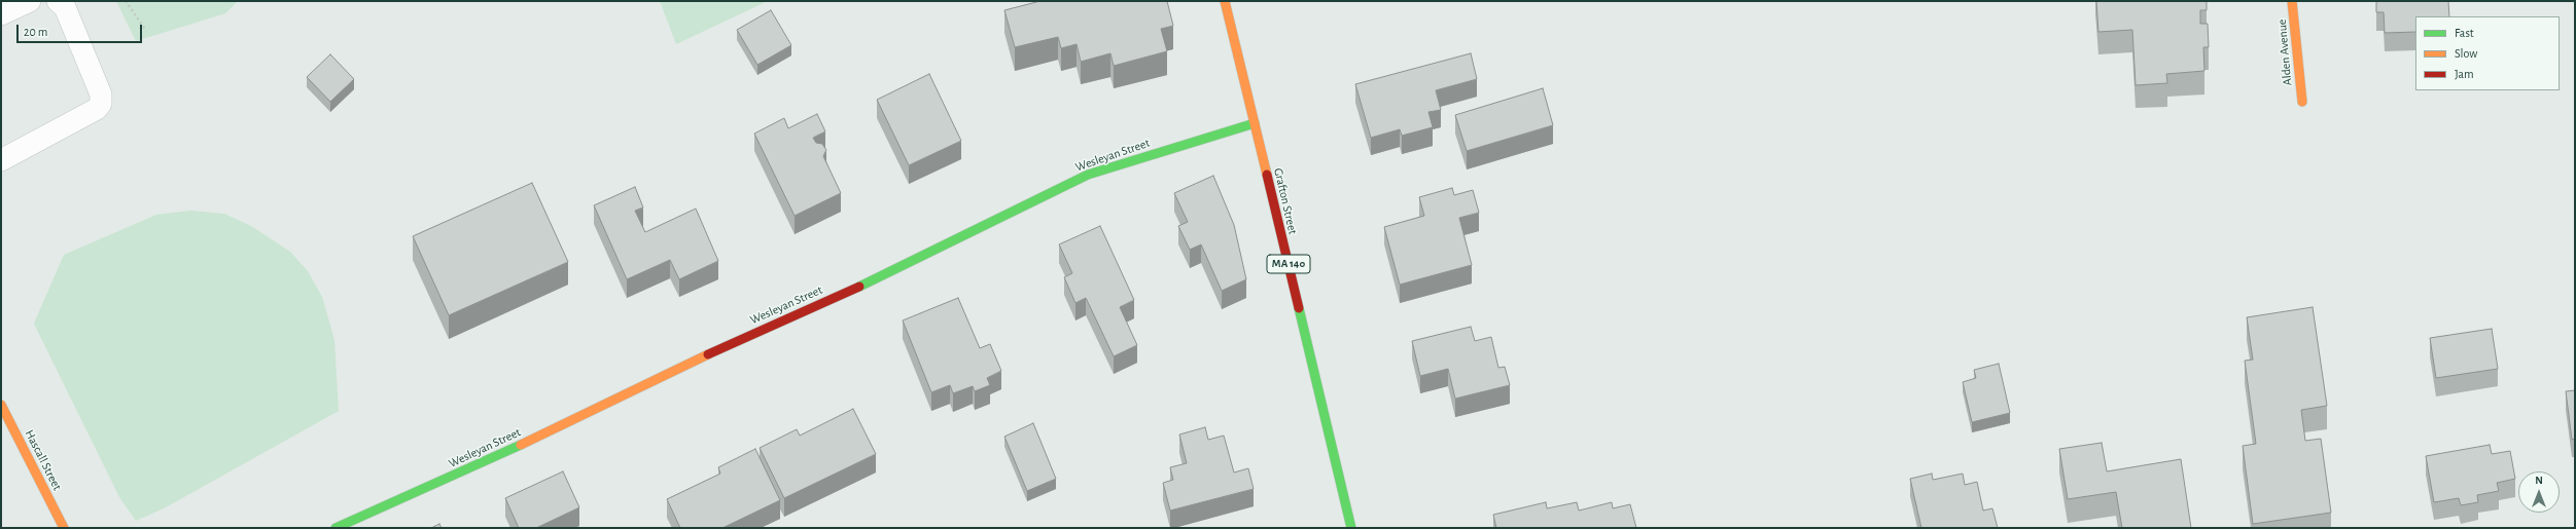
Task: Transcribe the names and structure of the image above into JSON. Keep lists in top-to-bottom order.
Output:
{
  "streets": {
    "street": [
      "Alden Avenue",
      "Wesleyan Street",
      "Grafton Street",
      "MA 140",
      "Hascall Street"
    ]
  },
  "crossings": [
    ["Wesleyan Street", "Grafton Street"]
  ],
  "legend": ["Fast", "Slow", "Jam"],
  "scale_bar": "20 m",
  "north": "top"
}
